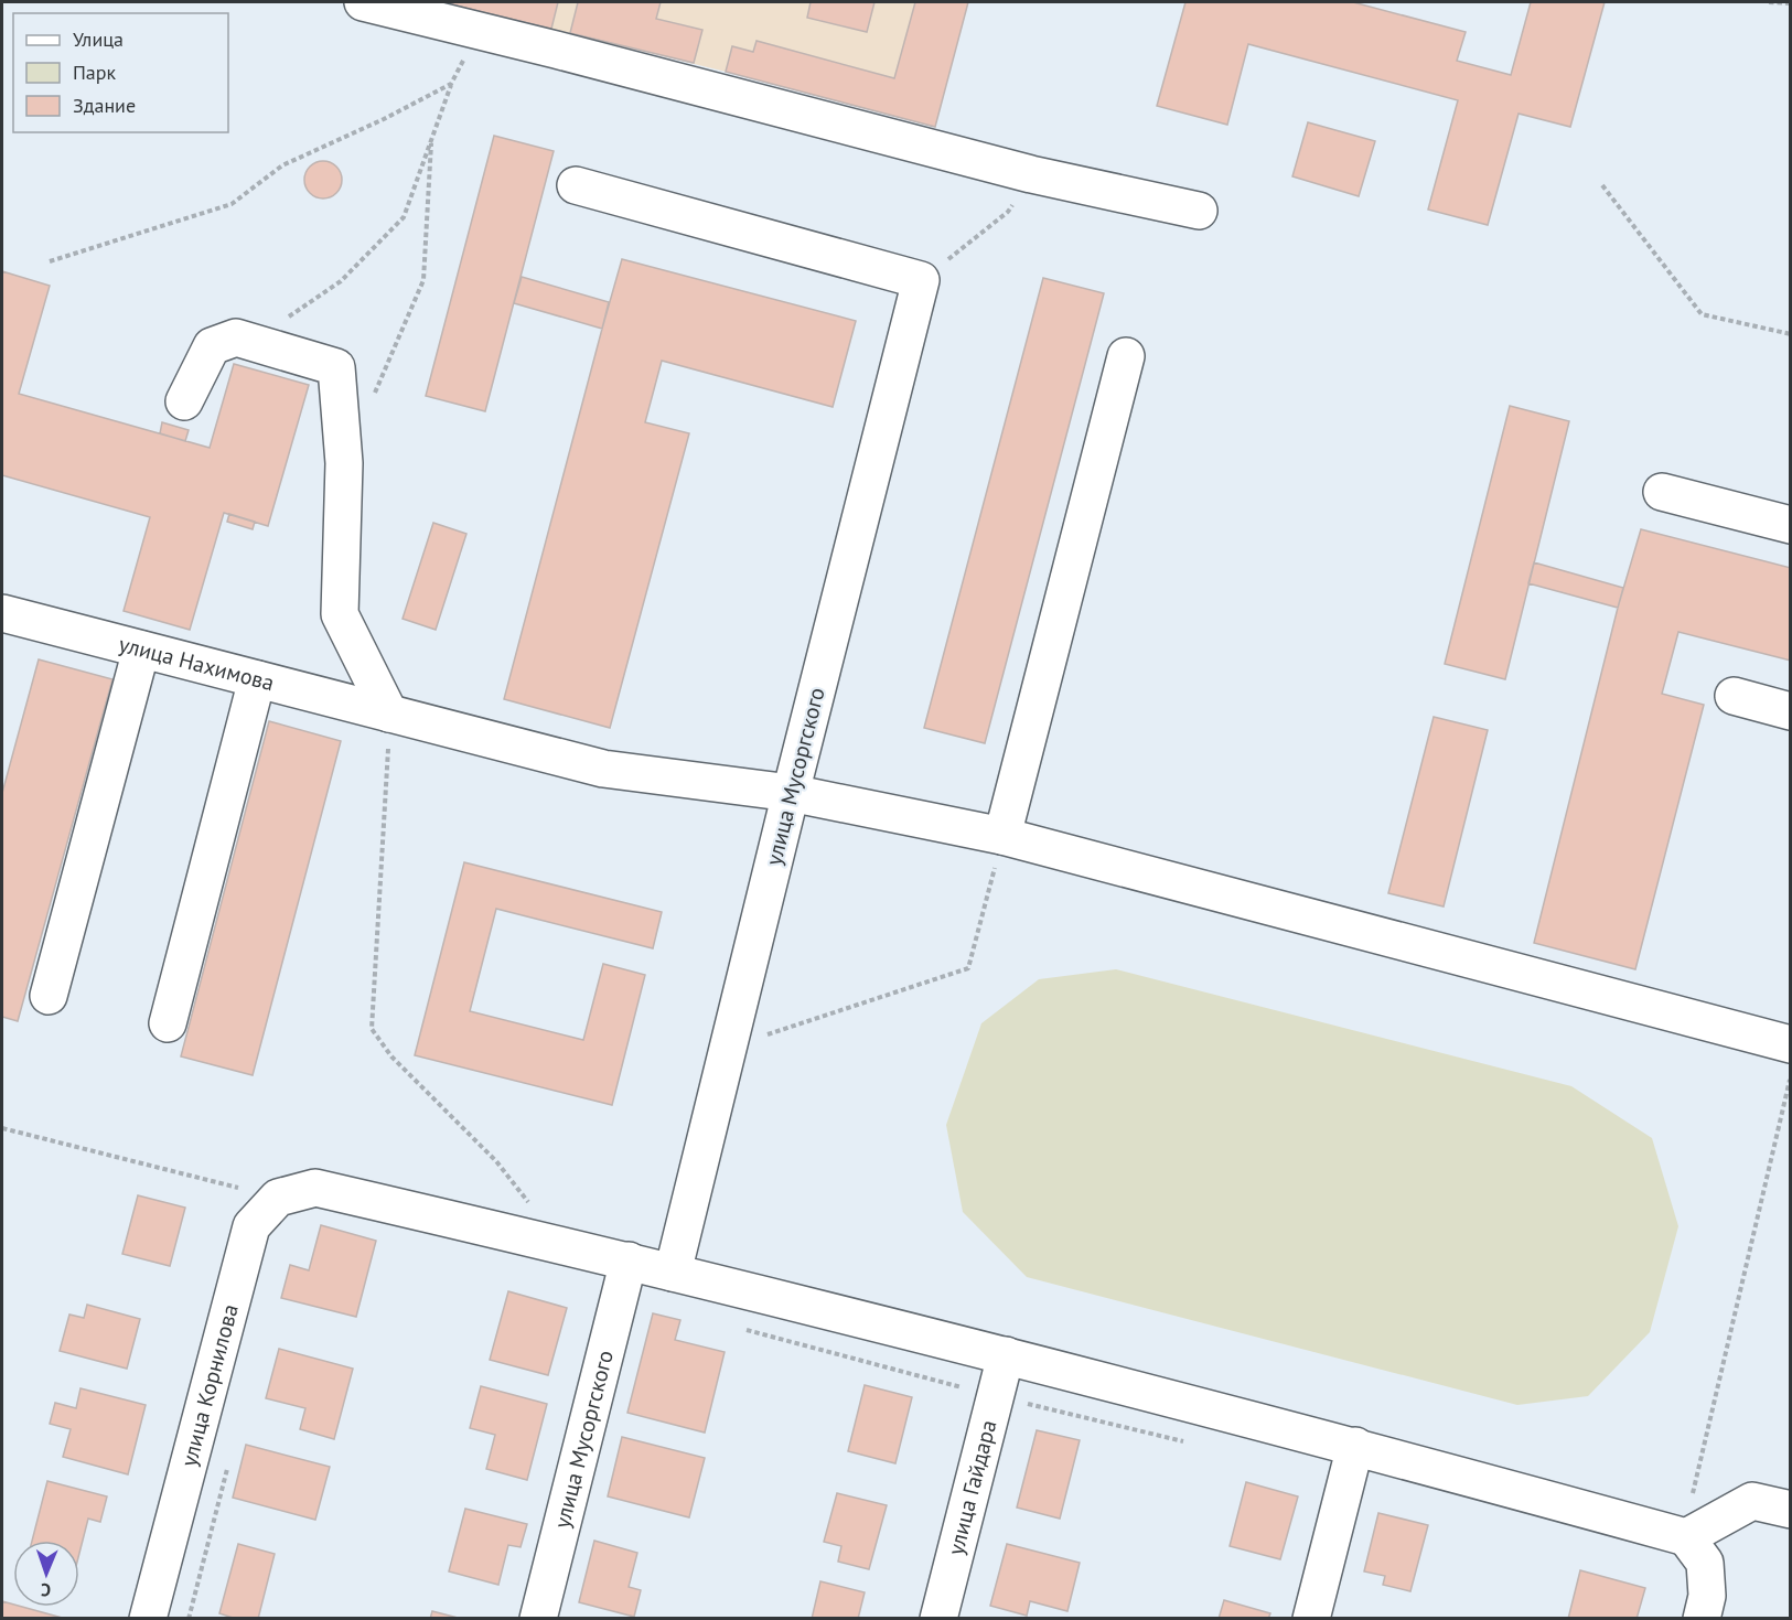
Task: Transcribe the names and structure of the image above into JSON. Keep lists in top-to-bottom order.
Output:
{
  "streets": {
    "street": [
      "улица Нахимова",
      "улица Мусоргского",
      "улица Корнилова",
      "улица Гайдара"
    ]
  },
  "crossings": [
    ["улица Нахимова", "улица Мусоргского"]
  ],
  "legend": ["Улица", "Парк", "Здание"],
  "north": "bottom"
}
